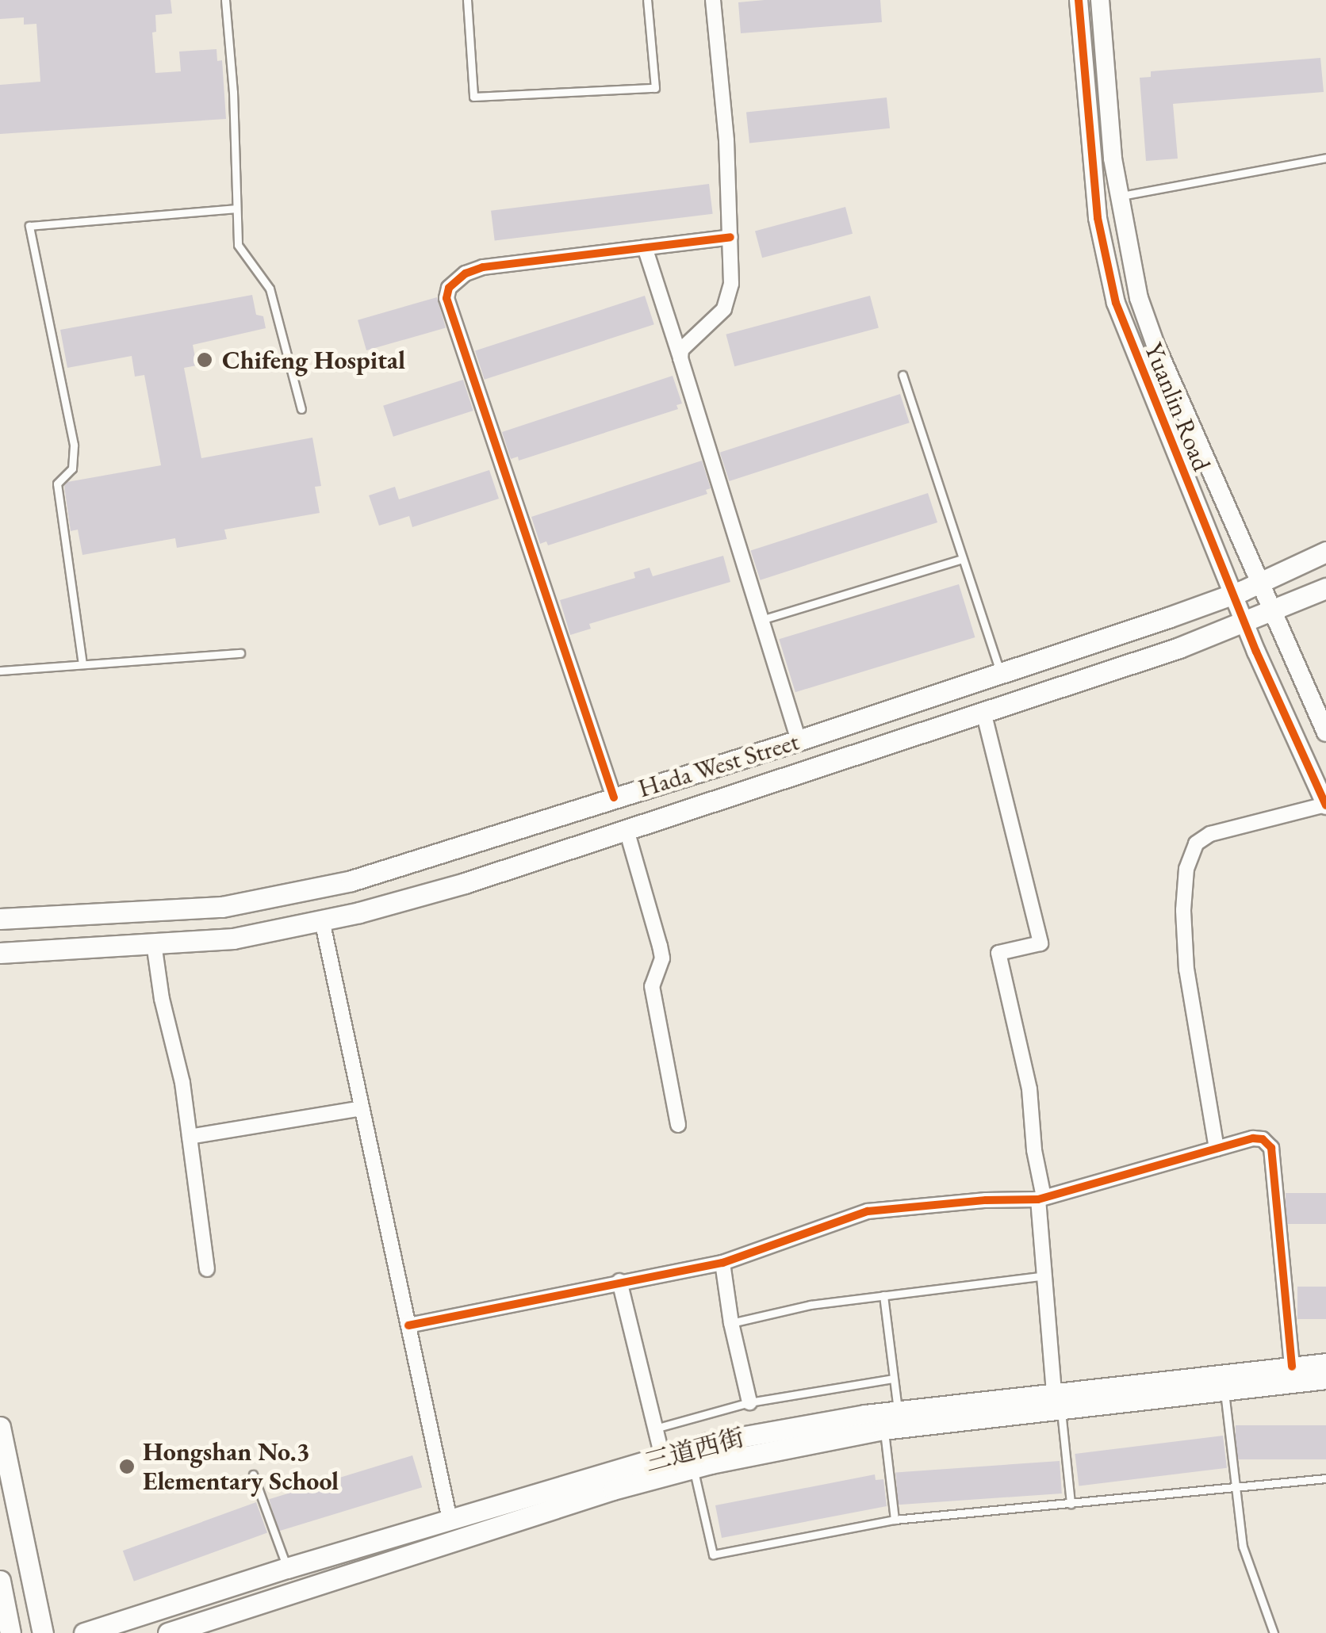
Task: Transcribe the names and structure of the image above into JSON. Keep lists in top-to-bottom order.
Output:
{
  "streets": {
    "main road": ["Hada West Street", "三道西街"],
    "street": ["Yuanlin Road"]
  },
  "crossings": [
    ["Yuanlin Road", "Hada West Street"]
  ],
  "places": ["Chifeng Hospital", "Hongshan No.3 Elementary School"]
}
